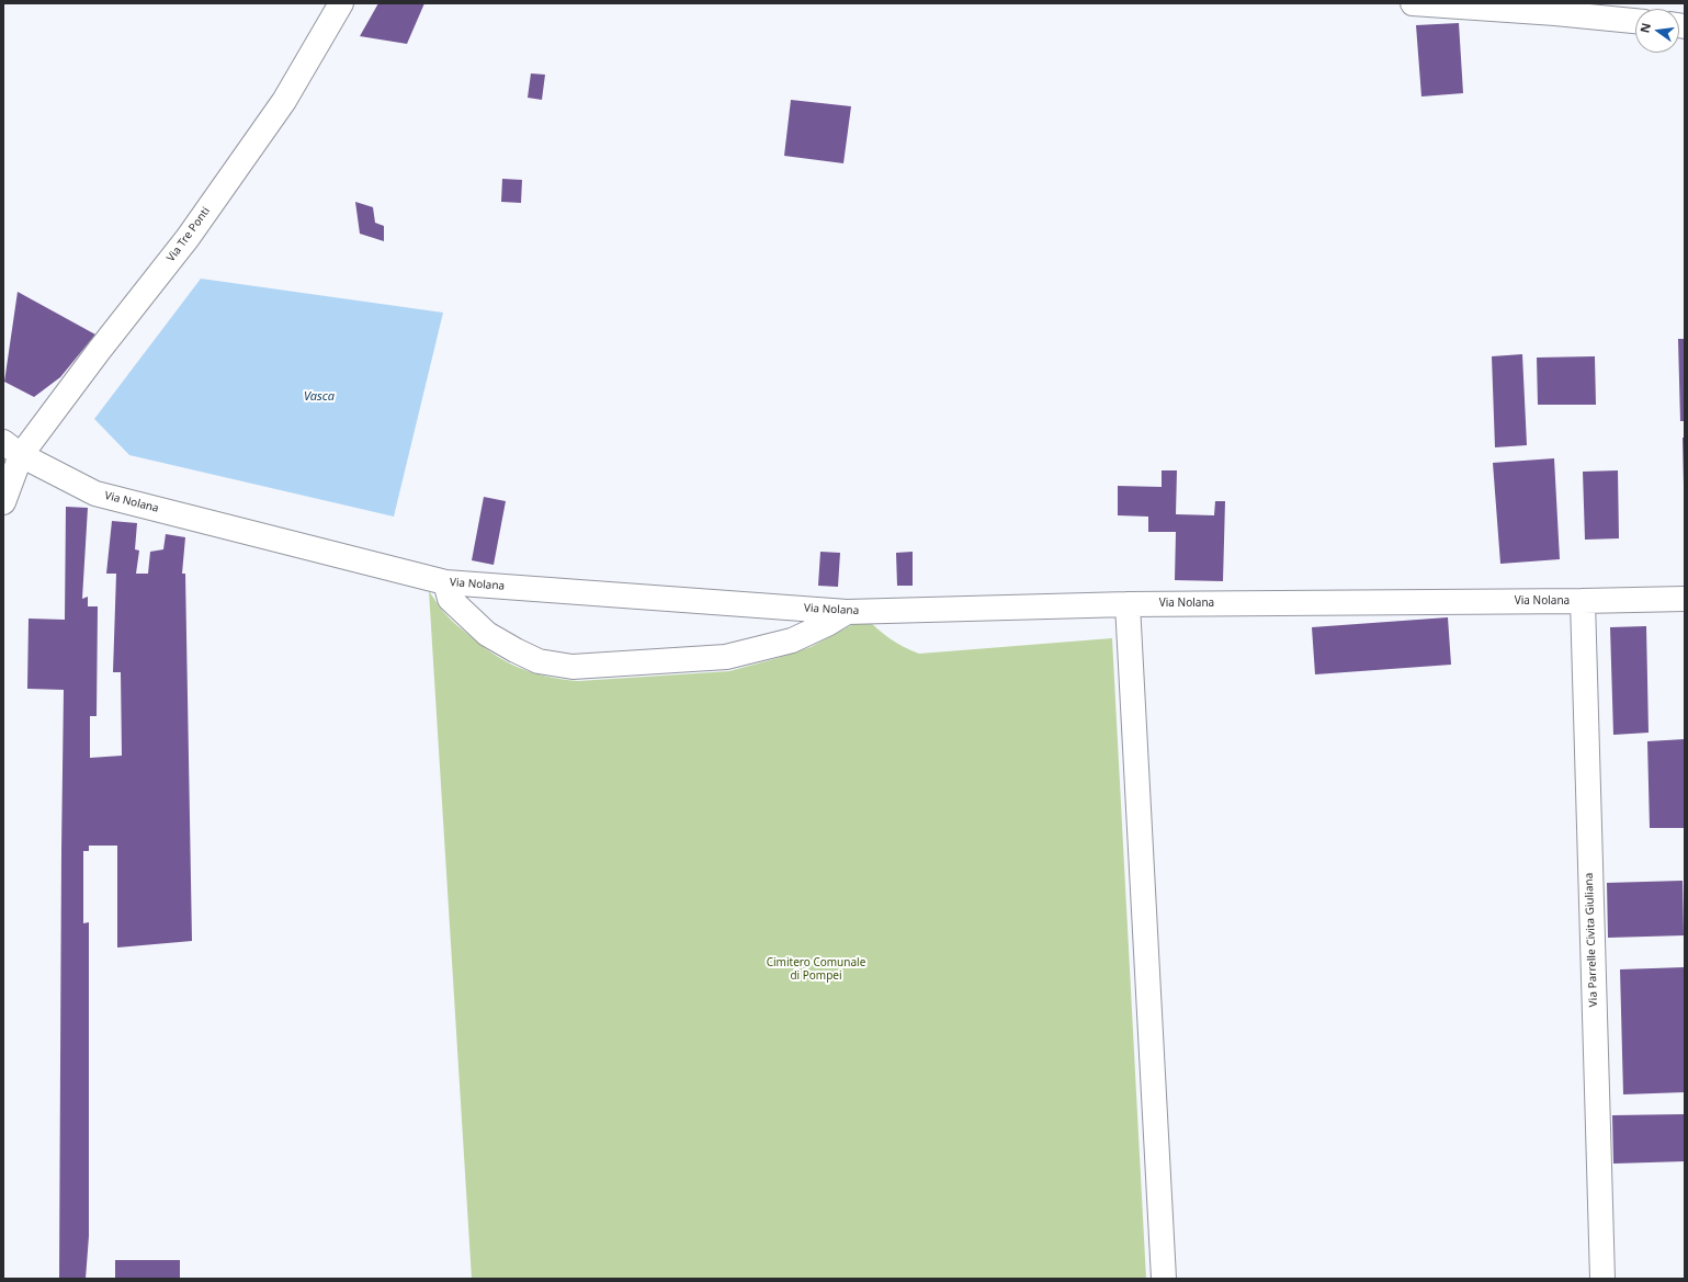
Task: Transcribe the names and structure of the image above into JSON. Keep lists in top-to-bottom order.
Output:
{
  "streets": {
    "street": ["Via Tre Ponti", "Via Nolana", "Via Parrelle Civita Giuliana"]
  },
  "crossings": [
    ["Via Tre Ponti", "Via Nolana"],
    ["Via Nolana", "Via Parrelle Civita Giuliana"]
  ],
  "water": ["Vasca"],
  "parks": ["Cimitero Comunale di Pompei"],
  "north": "left"
}
